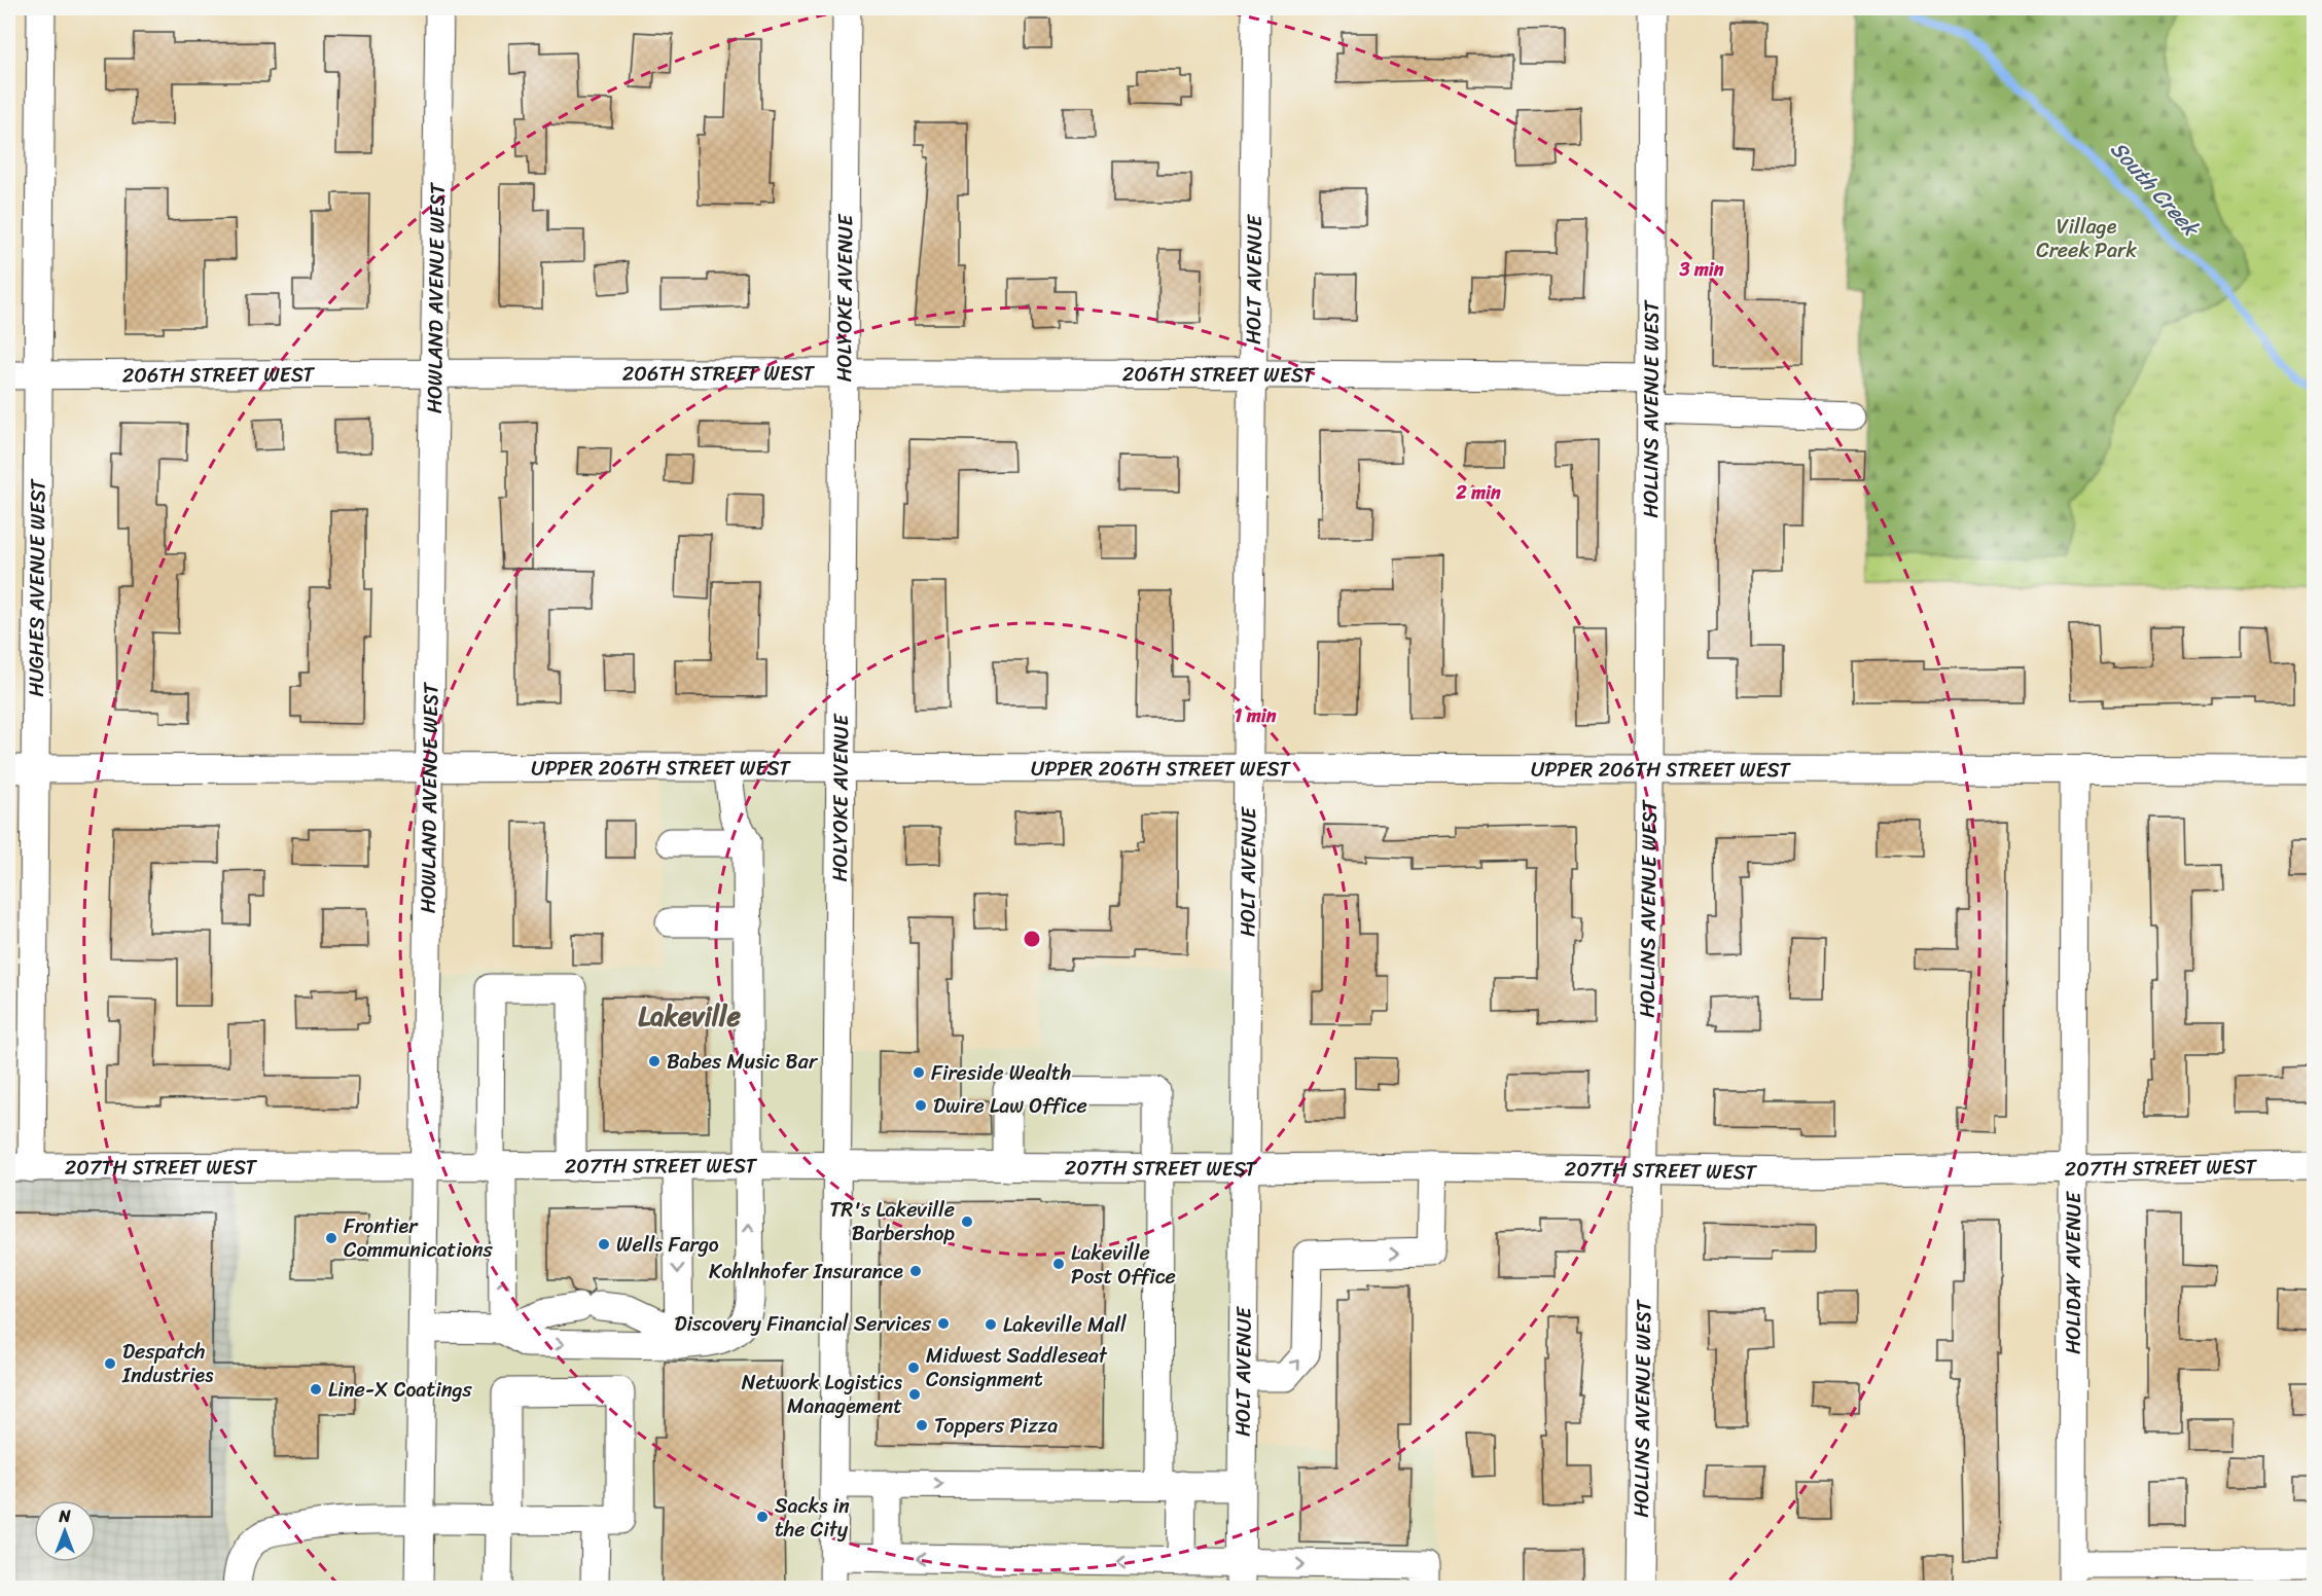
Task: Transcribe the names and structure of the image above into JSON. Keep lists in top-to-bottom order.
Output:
{
  "streets": {
    "street": [
      "HOLT AVENUE",
      "HOWLAND AVENUE WEST",
      "HOLYOKE AVENUE",
      "206TH STREET WEST",
      "HOLLINS AVENUE WEST",
      "HUGHES AVENUE WEST",
      "UPPER 206TH STREET WEST",
      "207TH STREET WEST",
      "HOLIDAY AVENUE"
    ]
  },
  "crossings": [
    ["HOLT AVENUE", "206TH STREET WEST"],
    ["HOLT AVENUE", "UPPER 206TH STREET WEST"],
    ["HOLT AVENUE", "207TH STREET WEST"],
    ["HOWLAND AVENUE WEST", "206TH STREET WEST"],
    ["HOWLAND AVENUE WEST", "UPPER 206TH STREET WEST"],
    ["HOWLAND AVENUE WEST", "207TH STREET WEST"],
    ["HOLYOKE AVENUE", "206TH STREET WEST"],
    ["HOLYOKE AVENUE", "UPPER 206TH STREET WEST"],
    ["HOLYOKE AVENUE", "207TH STREET WEST"],
    ["206TH STREET WEST", "HOLLINS AVENUE WEST"],
    ["206TH STREET WEST", "HUGHES AVENUE WEST"],
    ["HOLLINS AVENUE WEST", "UPPER 206TH STREET WEST"],
    ["HOLLINS AVENUE WEST", "207TH STREET WEST"],
    ["HUGHES AVENUE WEST", "UPPER 206TH STREET WEST"],
    ["HUGHES AVENUE WEST", "207TH STREET WEST"],
    ["UPPER 206TH STREET WEST", "HOLIDAY AVENUE"],
    ["207TH STREET WEST", "HOLIDAY AVENUE"]
  ],
  "districts": ["Lakeville"],
  "water": ["South Creek"],
  "parks": ["Village Creek Park"],
  "places": [
    "Babes Music Bar",
    "Fireside Wealth",
    "Dwire Law Office",
    "TR's Lakeville Barbershop",
    "Frontier Communications",
    "Wells Fargo",
    "Lakeville Post Office",
    "Kohlnhofer Insurance",
    "Discovery Financial Services",
    "Lakeville Mall",
    "Despatch Industries",
    "Midwest Saddleseat Consignment",
    "Line-X Coatings",
    "Network Logistics Management",
    "Toppers Pizza",
    "Sacks in the City"
  ],
  "north": "top",
  "rings": ["3 min", "2 min", "1 min"]
}
